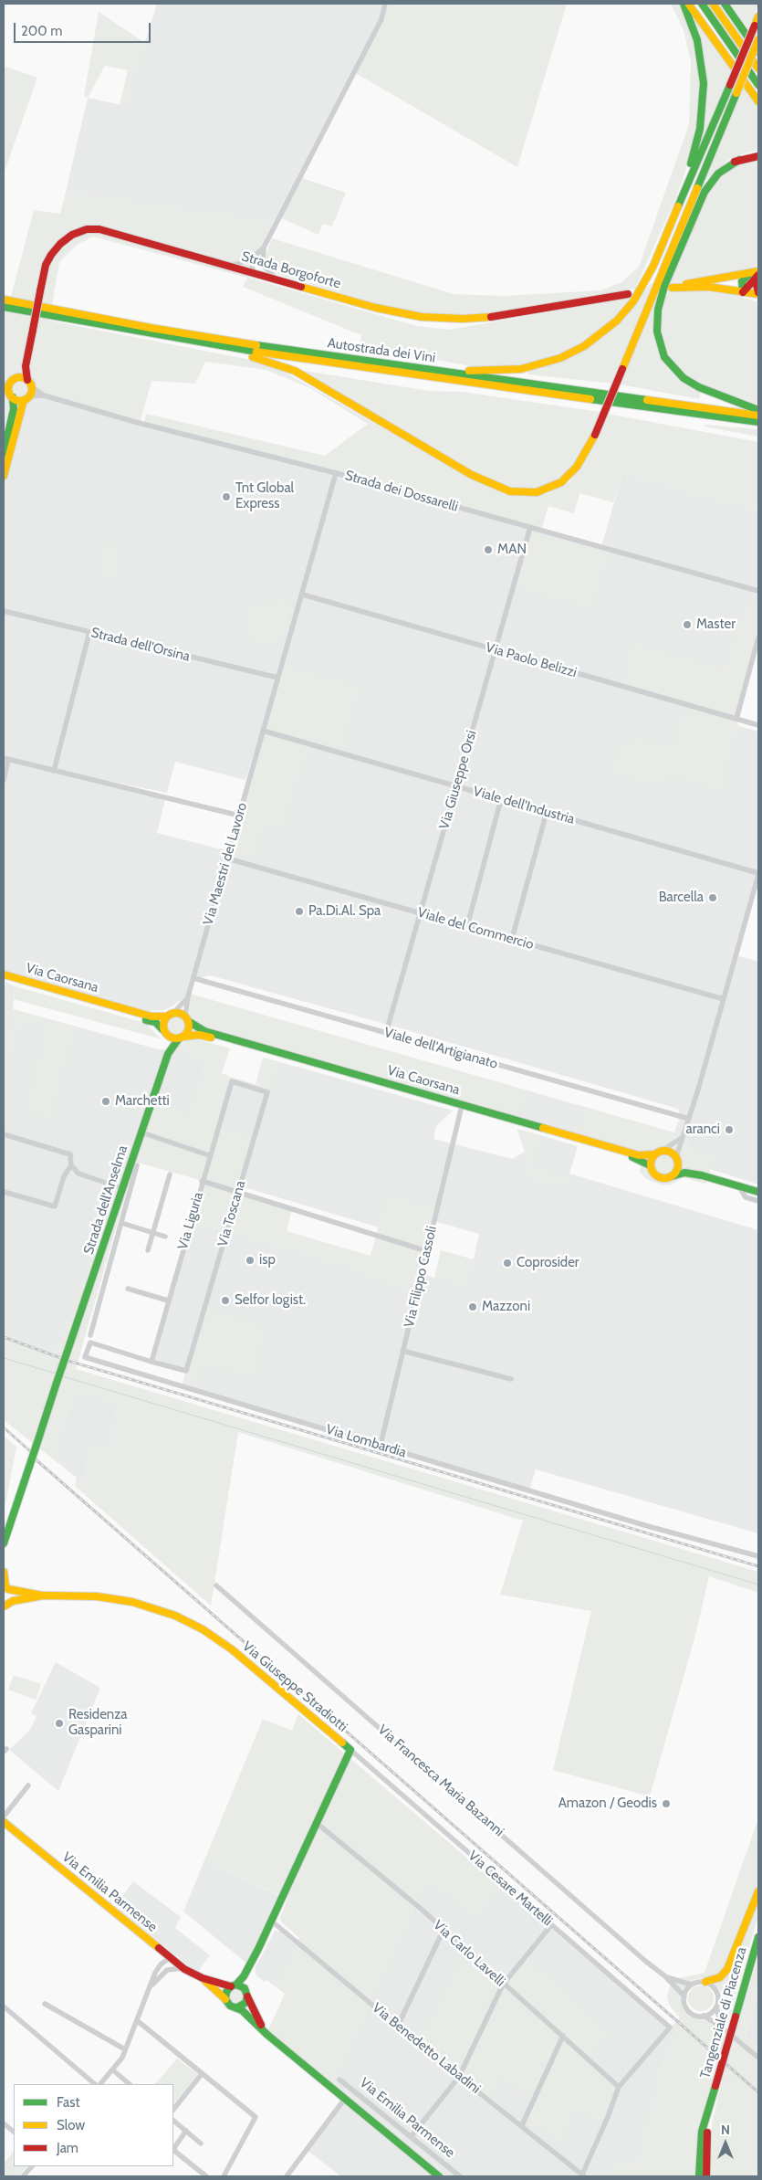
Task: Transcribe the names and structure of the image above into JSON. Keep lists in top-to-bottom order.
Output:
{
  "streets": {
    "main road": [
      "Strada Borgoforte",
      "Autostrada dei Vini",
      "Via Caorsana",
      "Strada dell'Anselma",
      "Via Giuseppe Stradiotti",
      "Via Emilia Parmense",
      "Tangenziale di Piacenza"
    ],
    "street": [
      "Strada dei Dossarelli",
      "Strada dell'Orsina",
      "Via Paolo Belizzi",
      "Via Giuseppe Orsi",
      "Viale dell'Industria",
      "Via Maestri del Lavoro",
      "Viale del Commercio",
      "Viale dell'Artigianato",
      "Via Toscana",
      "Via Liguria",
      "Via Filippo Cassoli",
      "Via Lombardia",
      "Via Francesca Maria Bazanni",
      "Via Cesare Martelli",
      "Via Carlo Lavelli",
      "Via Benedetto Labadini"
    ]
  },
  "crossings": [
    ["Strada dei Dossarelli", "Via Giuseppe Orsi"],
    ["Strada dei Dossarelli", "Via Maestri del Lavoro"],
    ["Strada dell'Orsina", "Via Maestri del Lavoro"],
    ["Via Paolo Belizzi", "Via Giuseppe Orsi"],
    ["Via Paolo Belizzi", "Via Maestri del Lavoro"],
    ["Via Giuseppe Orsi", "Viale dell'Industria"],
    ["Via Giuseppe Orsi", "Viale del Commercio"],
    ["Via Giuseppe Orsi", "Viale dell'Artigianato"],
    ["Viale dell'Industria", "Via Maestri del Lavoro"],
    ["Via Maestri del Lavoro", "Viale del Commercio"],
    ["Via Maestri del Lavoro", "Via Caorsana"],
    ["Via Maestri del Lavoro", "Viale dell'Artigianato"],
    ["Via Maestri del Lavoro", "Strada dell'Anselma"],
    ["Via Caorsana", "Strada dell'Anselma"],
    ["Via Caorsana", "Via Filippo Cassoli"],
    ["Via Toscana", "Via Liguria"],
    ["Via Toscana", "Via Lombardia"],
    ["Via Liguria", "Via Lombardia"],
    ["Via Filippo Cassoli", "Via Lombardia"],
    ["Via Giuseppe Stradiotti", "Via Cesare Martelli"],
    ["Via Giuseppe Stradiotti", "Via Emilia Parmense"],
    ["Via Giuseppe Stradiotti", "Via Carlo Lavelli"],
    ["Via Giuseppe Stradiotti", "Via Benedetto Labadini"],
    ["Via Cesare Martelli", "Via Carlo Lavelli"]
  ],
  "places": [
    "Tnt Global Express",
    "MAN",
    "Master",
    "Barcella",
    "Pa.Di.Al. Spa",
    "Marchetti",
    "aranci",
    "isp",
    "Coprosider",
    "Selfor logist.",
    "Mazzoni",
    "Residenza Gasparini",
    "Amazon / Geodis"
  ],
  "legend": ["Fast", "Slow", "Jam"],
  "scale_bar": "200 m",
  "north": "top"
}
